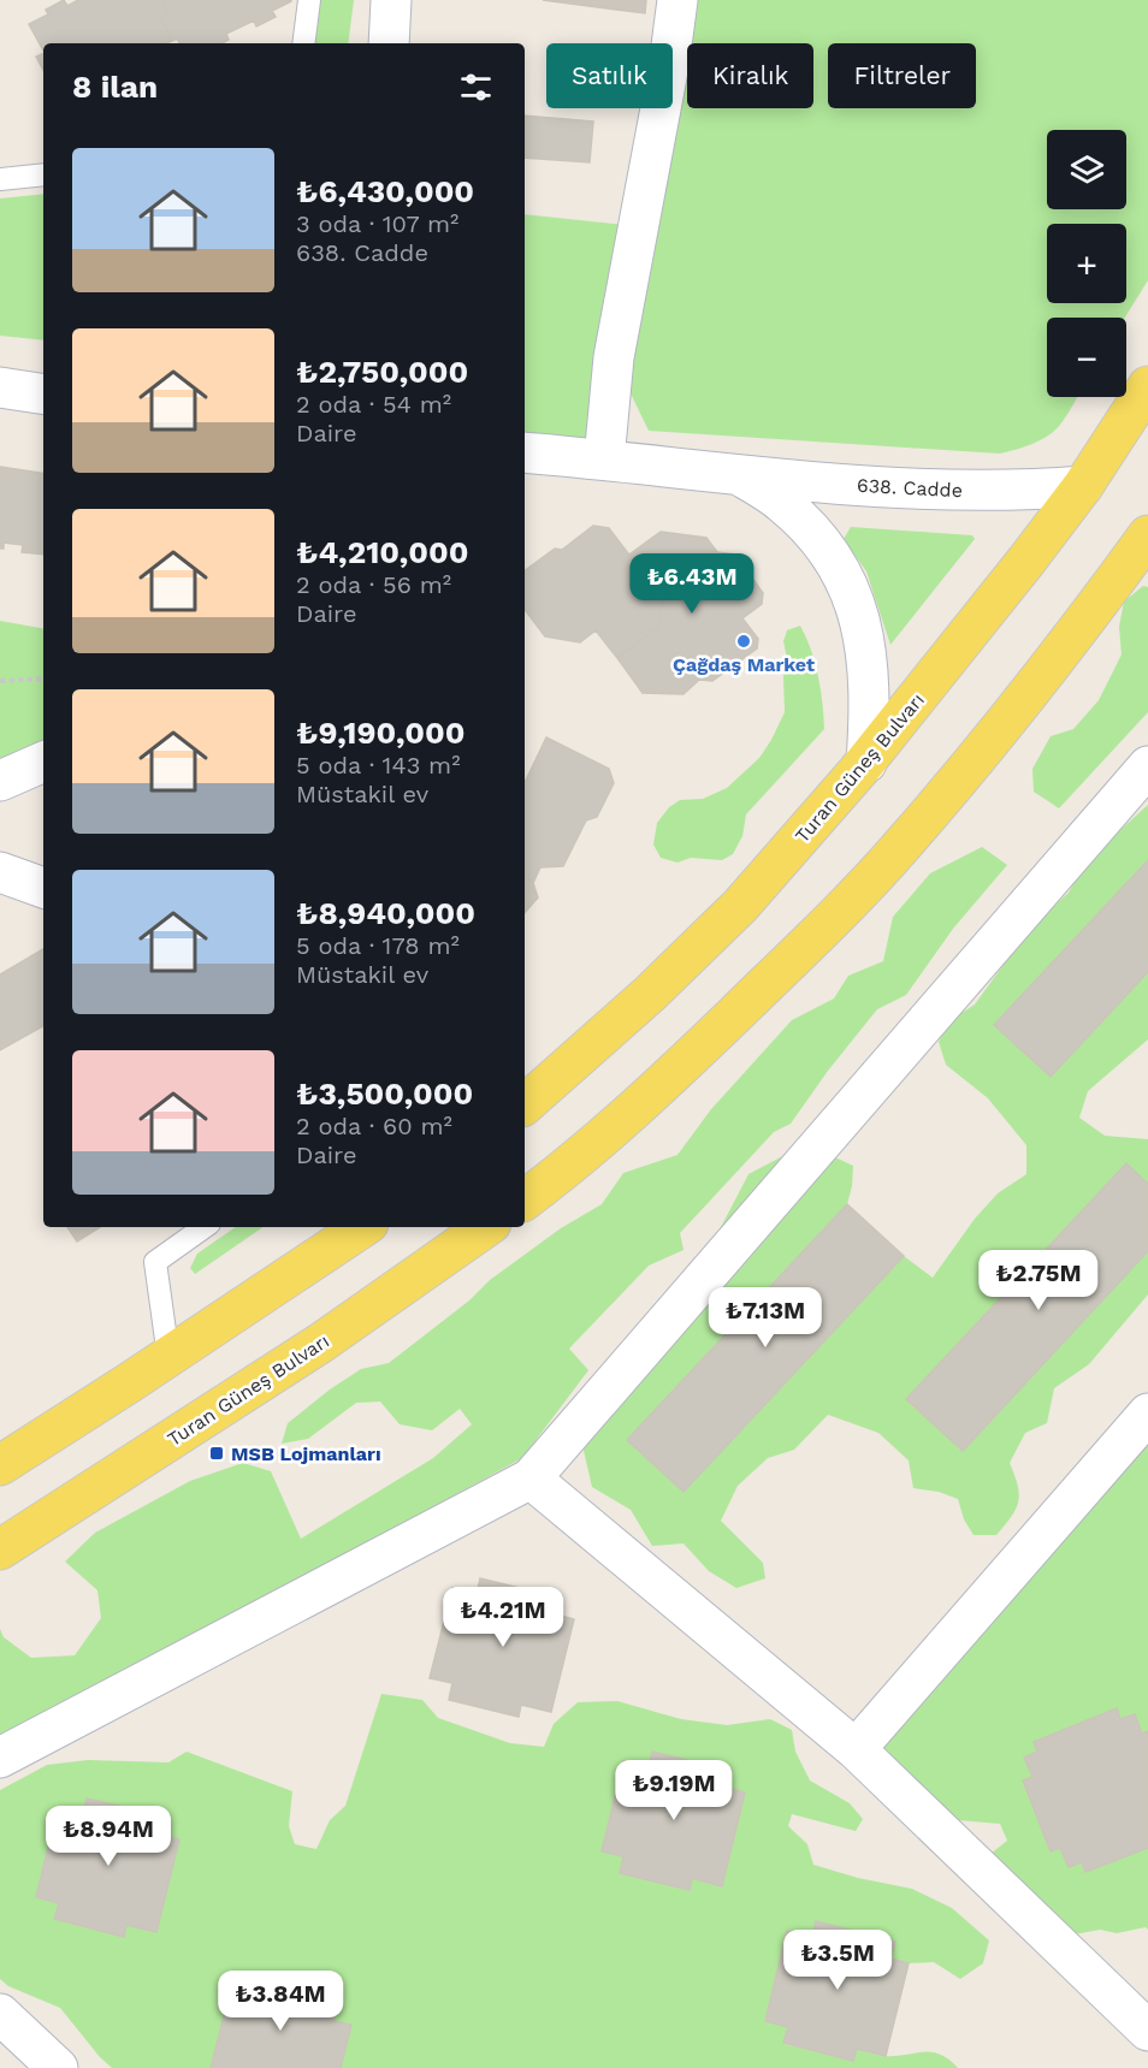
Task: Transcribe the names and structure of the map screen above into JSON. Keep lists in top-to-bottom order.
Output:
{
  "streets": {
    "main road": ["Turan Güneş Bulvarı"],
    "street": ["638. Cadde"]
  },
  "crossings": [
    ["638. Cadde", "Turan Güneş Bulvarı"]
  ],
  "places": {
    "other": ["Çağdaş Market"],
    "transit": ["MSB Lojmanları"]
  },
  "page": {
    "chip": ["Satılık", "Kiralık", "Filtreler"],
    "heading": "8 ilan",
    "map_buttons": ["+", "−"],
    "list": [
      {
        "name": "₺6,430,000",
        "note": "3 oda · 107 m² · 638. Cadde"
      },
      {
        "name": "₺2,750,000",
        "note": "2 oda · 54 m² · Daire"
      },
      {
        "name": "₺4,210,000",
        "note": "2 oda · 56 m² · Daire"
      },
      {
        "name": "₺9,190,000",
        "note": "5 oda · 143 m² · Müstakil ev"
      },
      {
        "name": "₺8,940,000",
        "note": "5 oda · 178 m² · Müstakil ev"
      },
      {
        "name": "₺3,500,000",
        "note": "2 oda · 60 m² · Daire"
      }
    ],
    "price": [
      "₺6.43M",
      "₺2.75M",
      "₺7.13M",
      "₺4.21M",
      "₺9.19M",
      "₺8.94M",
      "₺3.5M",
      "₺3.84M"
    ]
  }
}
